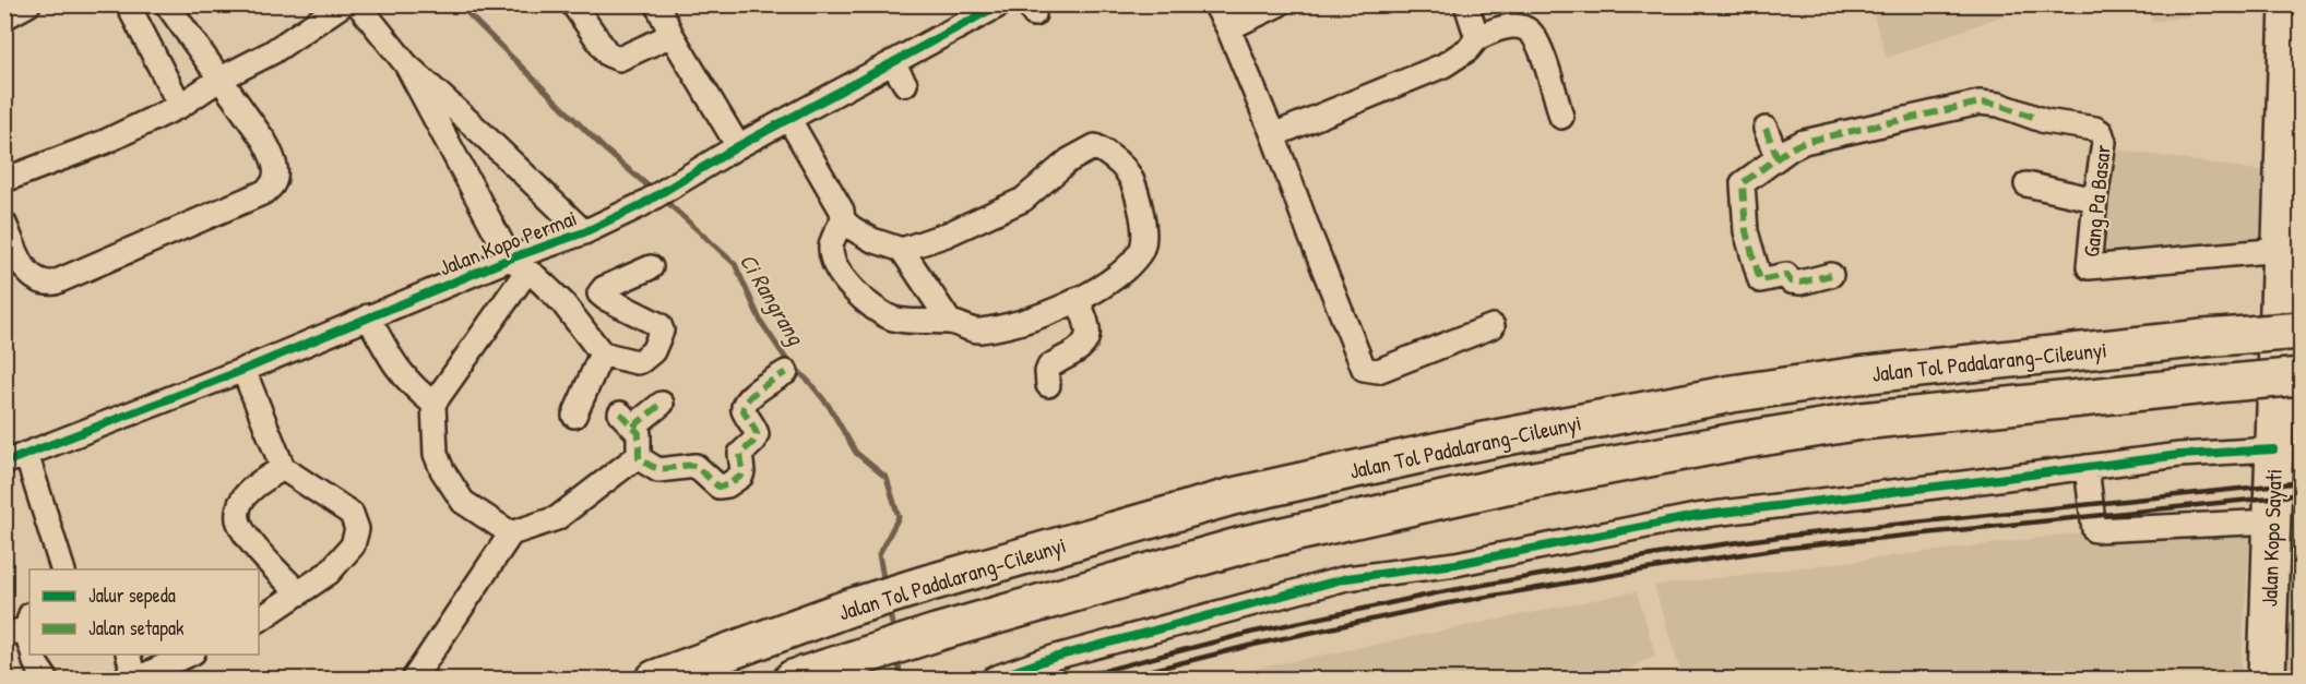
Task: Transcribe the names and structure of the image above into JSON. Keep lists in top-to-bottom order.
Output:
{
  "streets": {
    "main road": ["Jalan Tol Padalarang–Cileunyi", "Jalan Kopo Sayati"],
    "street": ["Gang Pa Basar", "Jalan Kopo Permai"]
  },
  "crossings": [
    ["Gang Pa Basar", "Jalan Kopo Sayati"]
  ],
  "water": ["Ci Rangrang"],
  "legend": ["Jalur sepeda", "Jalan setapak"]
}
